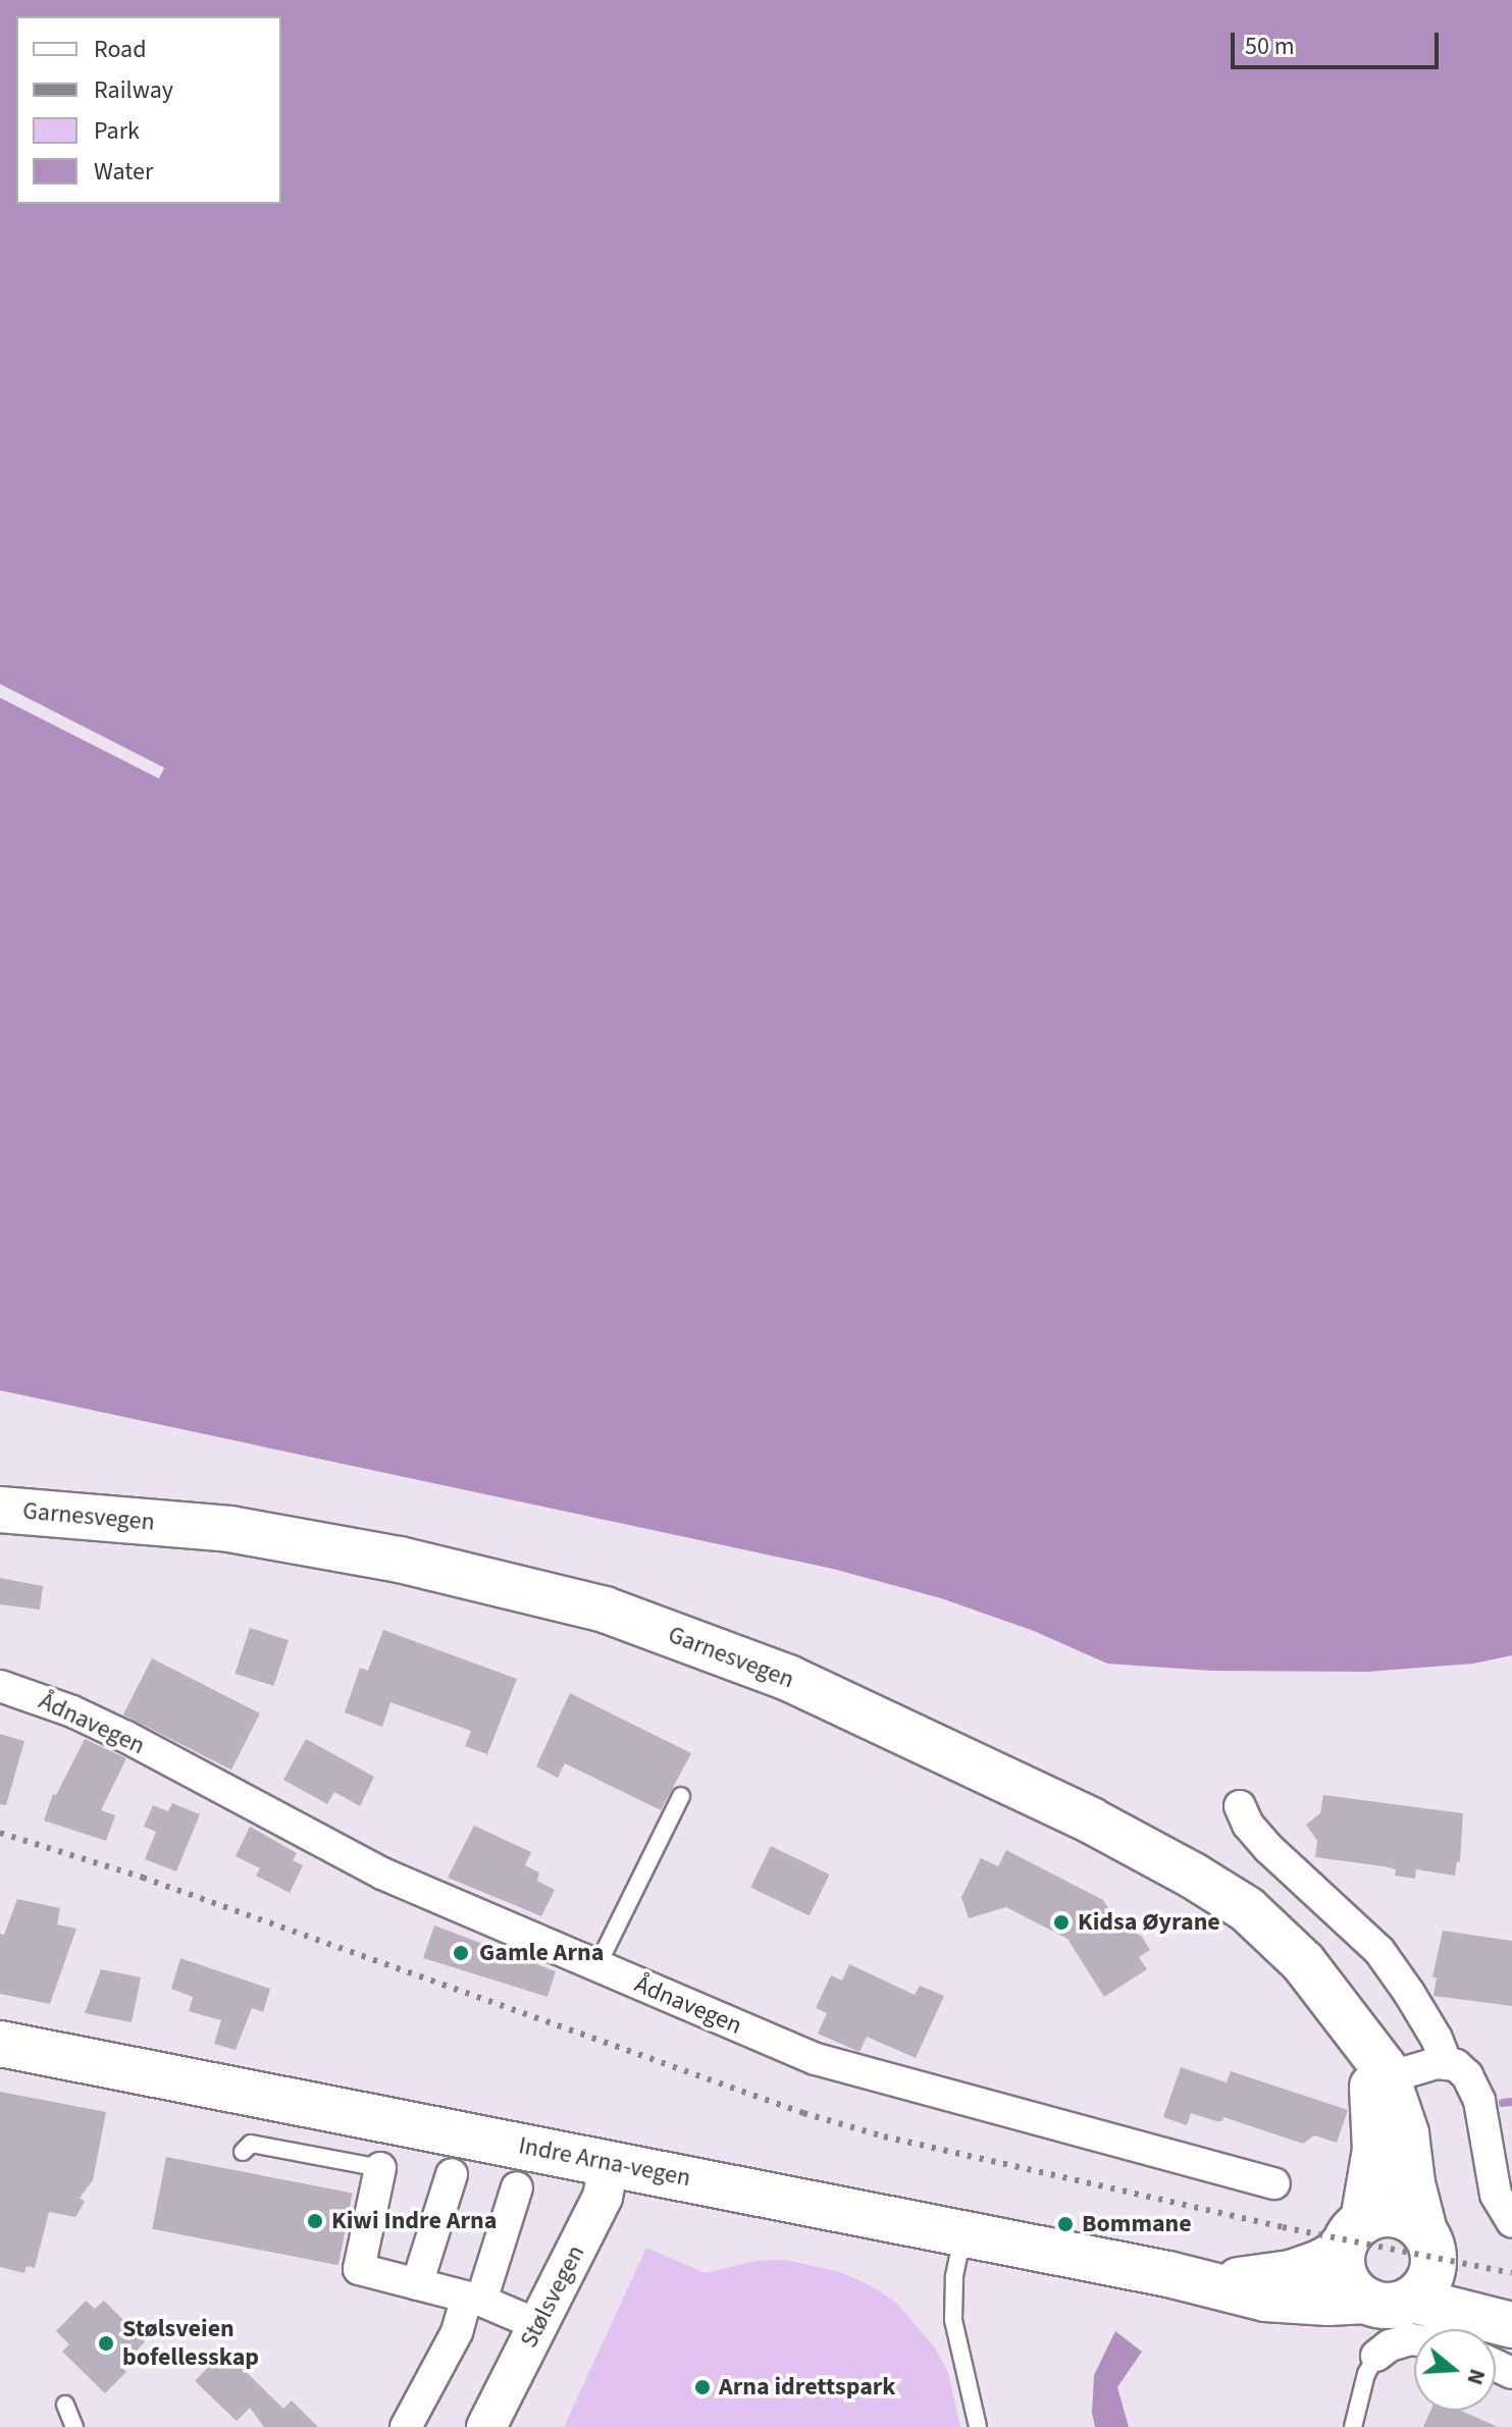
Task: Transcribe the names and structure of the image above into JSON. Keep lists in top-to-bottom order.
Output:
{
  "streets": {
    "main road": ["Garnesvegen", "Indre Arna-vegen"],
    "street": ["Ådnavegen", "Stølsvegen"]
  },
  "crossings": [
    ["Garnesvegen", "Indre Arna-vegen"],
    ["Indre Arna-vegen", "Stølsvegen"]
  ],
  "places": [
    "Kidsa Øyrane",
    "Gamle Arna",
    "Kiwi Indre Arna",
    "Bommane",
    "Stølsveien bofellesskap",
    "Arna idrettspark"
  ],
  "legend": [
    "Road",
    "Railway",
    "Park",
    "Water"
  ],
  "scale_bar": "50 m",
  "north": "right"
}
